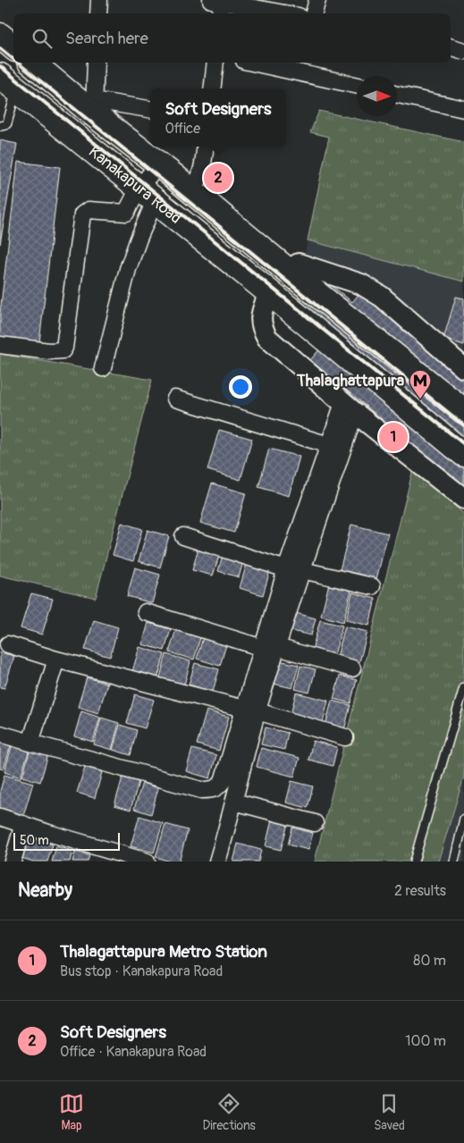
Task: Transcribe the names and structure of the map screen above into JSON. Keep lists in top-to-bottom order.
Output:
{
  "streets": {
    "highway": ["Kanakapura Road"]
  },
  "places": {
    "metro station": ["Thalaghattapura"]
  },
  "scale_bar": "50 m",
  "north": "right",
  "page": {
    "search": "Search here",
    "popup": ["Soft Designers", "Office"],
    "pins": ["2", "1"],
    "scale": "50 m",
    "heading": ["Nearby", "2 results"],
    "list": [
      {
        "mark": "1",
        "name": "Thalagattapura Metro Station",
        "note": "Bus stop · Kanakapura Road",
        "value": "80 m"
      },
      {
        "mark": "2",
        "name": "Soft Designers",
        "note": "Office · Kanakapura Road",
        "value": "100 m"
      }
    ],
    "nav": ["Map", "Directions", "Saved"]
  }
}
